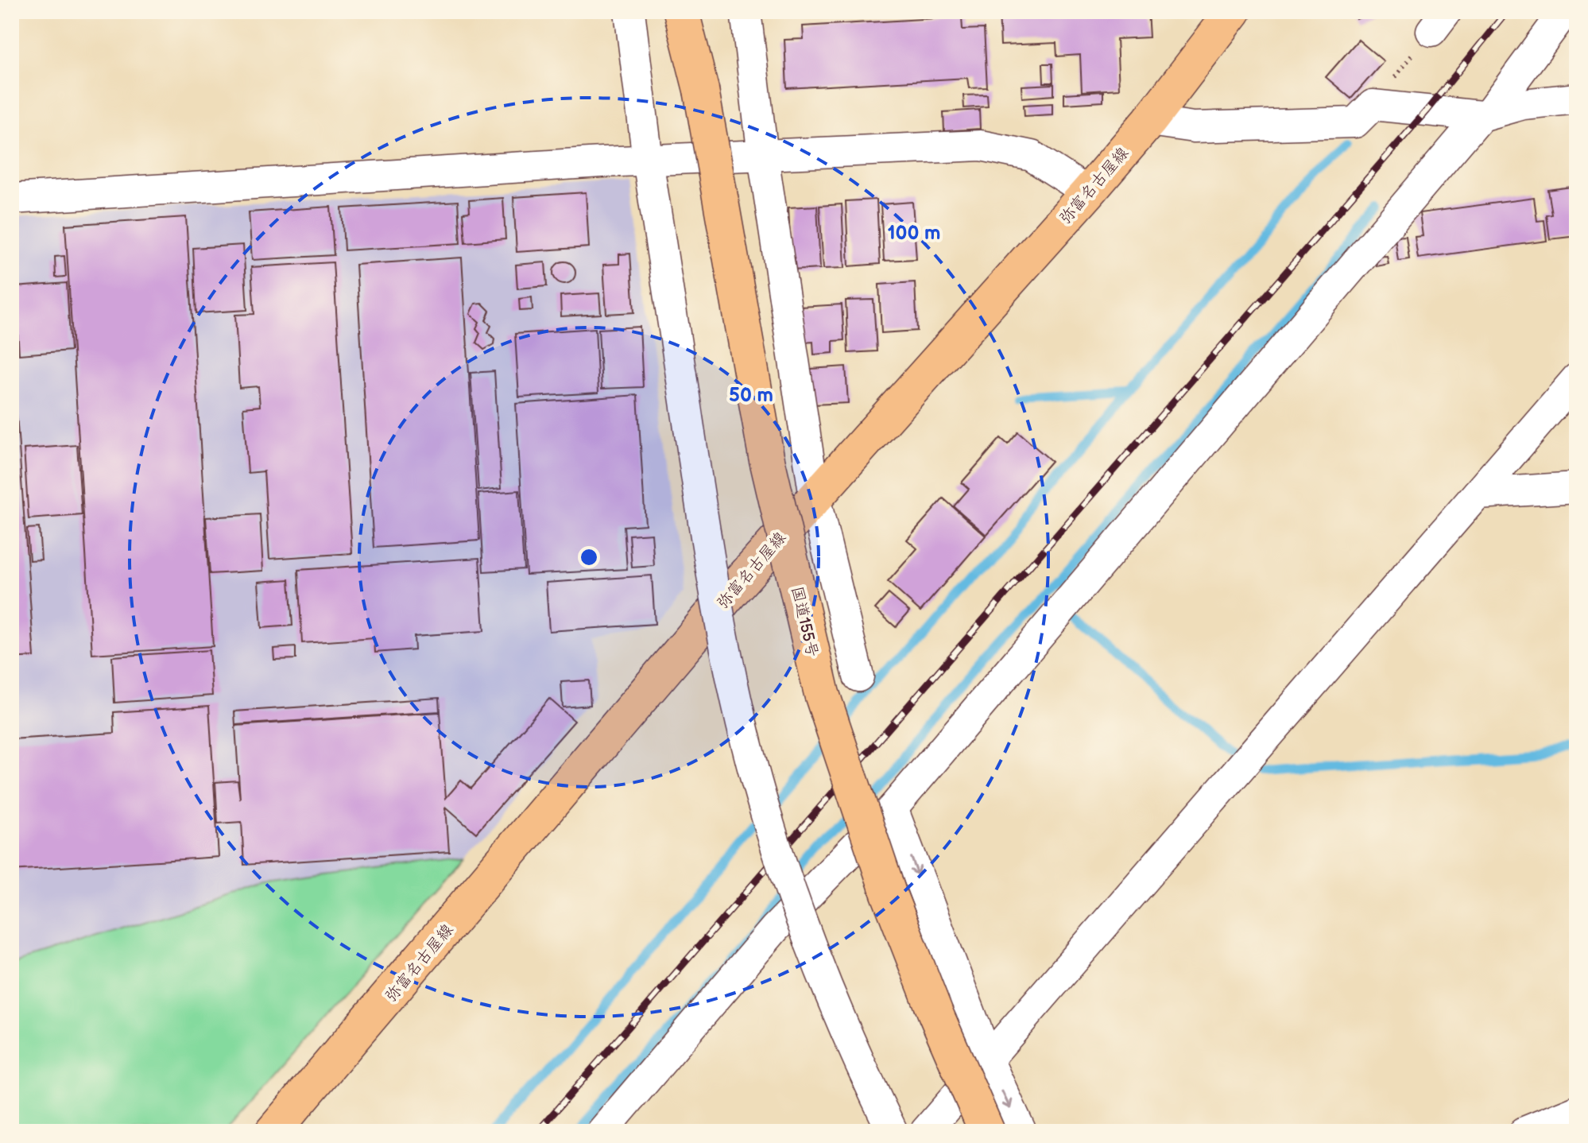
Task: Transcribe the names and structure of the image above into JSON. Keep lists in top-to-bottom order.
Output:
{
  "streets": {
    "main road": ["弥富名古屋線", "国道155号"]
  },
  "rings": ["100 m", "50 m"]
}
